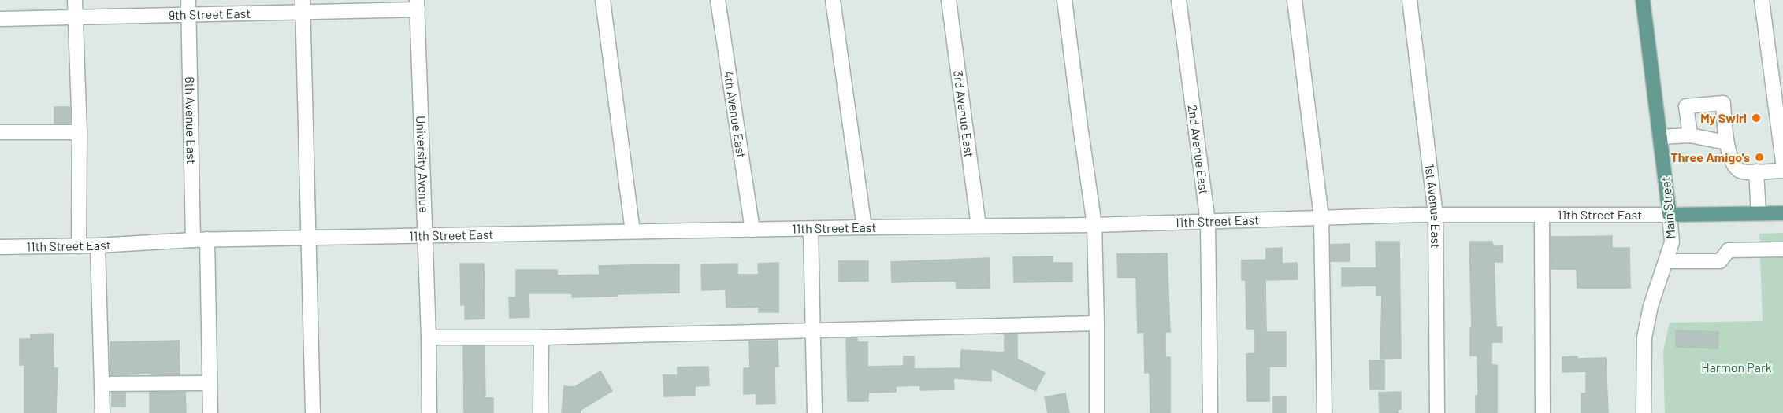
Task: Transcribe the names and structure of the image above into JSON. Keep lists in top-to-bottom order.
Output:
{
  "streets": {
    "main road": ["Main Street"],
    "street": [
      "9th Street East",
      "3rd Avenue East",
      "4th Avenue East",
      "6th Avenue East",
      "2nd Avenue East",
      "University Avenue",
      "1st Avenue East",
      "11th Street East"
    ]
  },
  "crossings": [
    ["9th Street East", "6th Avenue East"],
    ["9th Street East", "University Avenue"],
    ["3rd Avenue East", "11th Street East"],
    ["4th Avenue East", "11th Street East"],
    ["6th Avenue East", "11th Street East"],
    ["2nd Avenue East", "11th Street East"],
    ["University Avenue", "11th Street East"],
    ["1st Avenue East", "11th Street East"],
    ["Main Street", "11th Street East"]
  ],
  "parks": ["Harmon Park"],
  "places": ["My Swirl", "Three Amigo's"]
}
